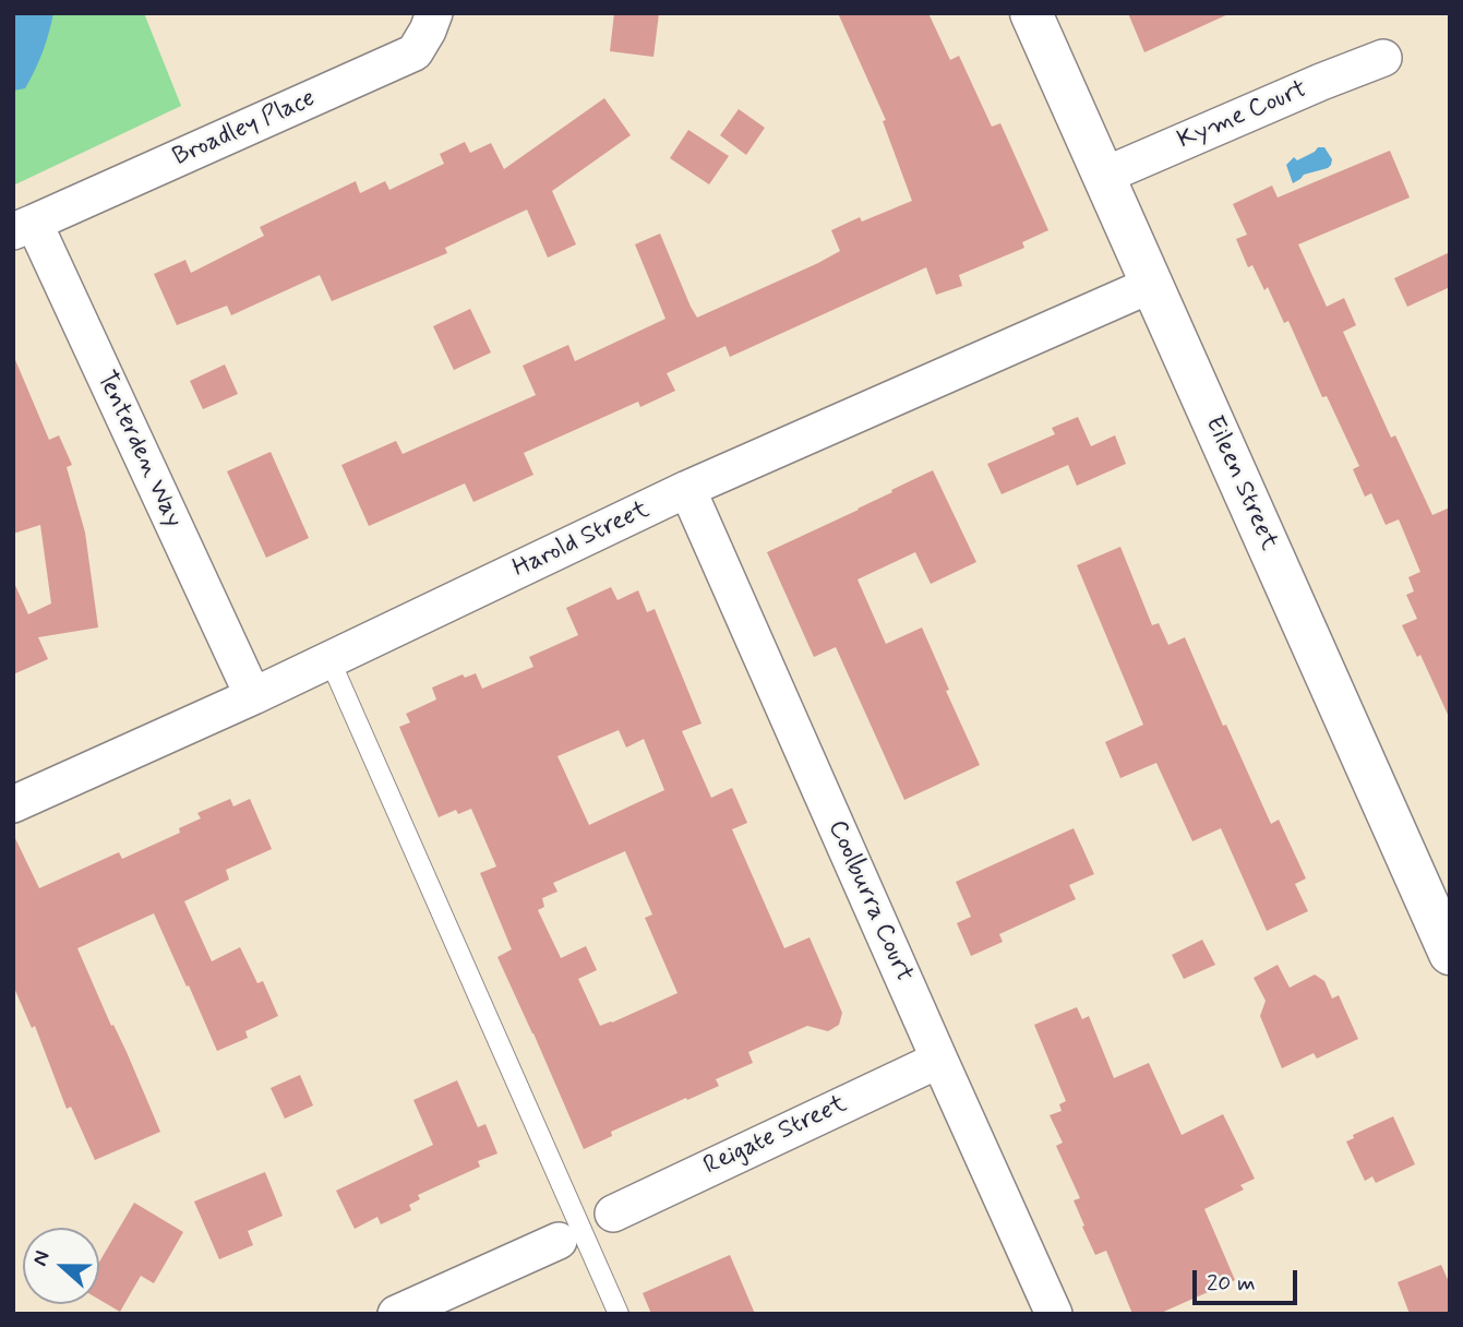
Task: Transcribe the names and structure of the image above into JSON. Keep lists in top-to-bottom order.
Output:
{
  "streets": {
    "street": [
      "Kyme Court",
      "Broadley Place",
      "Tenterden Way",
      "Eileen Street",
      "Harold Street",
      "Coolburra Court",
      "Reigate Street"
    ]
  },
  "crossings": [
    ["Kyme Court", "Eileen Street"],
    ["Broadley Place", "Tenterden Way"],
    ["Tenterden Way", "Harold Street"],
    ["Eileen Street", "Harold Street"],
    ["Harold Street", "Coolburra Court"],
    ["Coolburra Court", "Reigate Street"]
  ],
  "scale_bar": "20 m",
  "north": "left"
}
